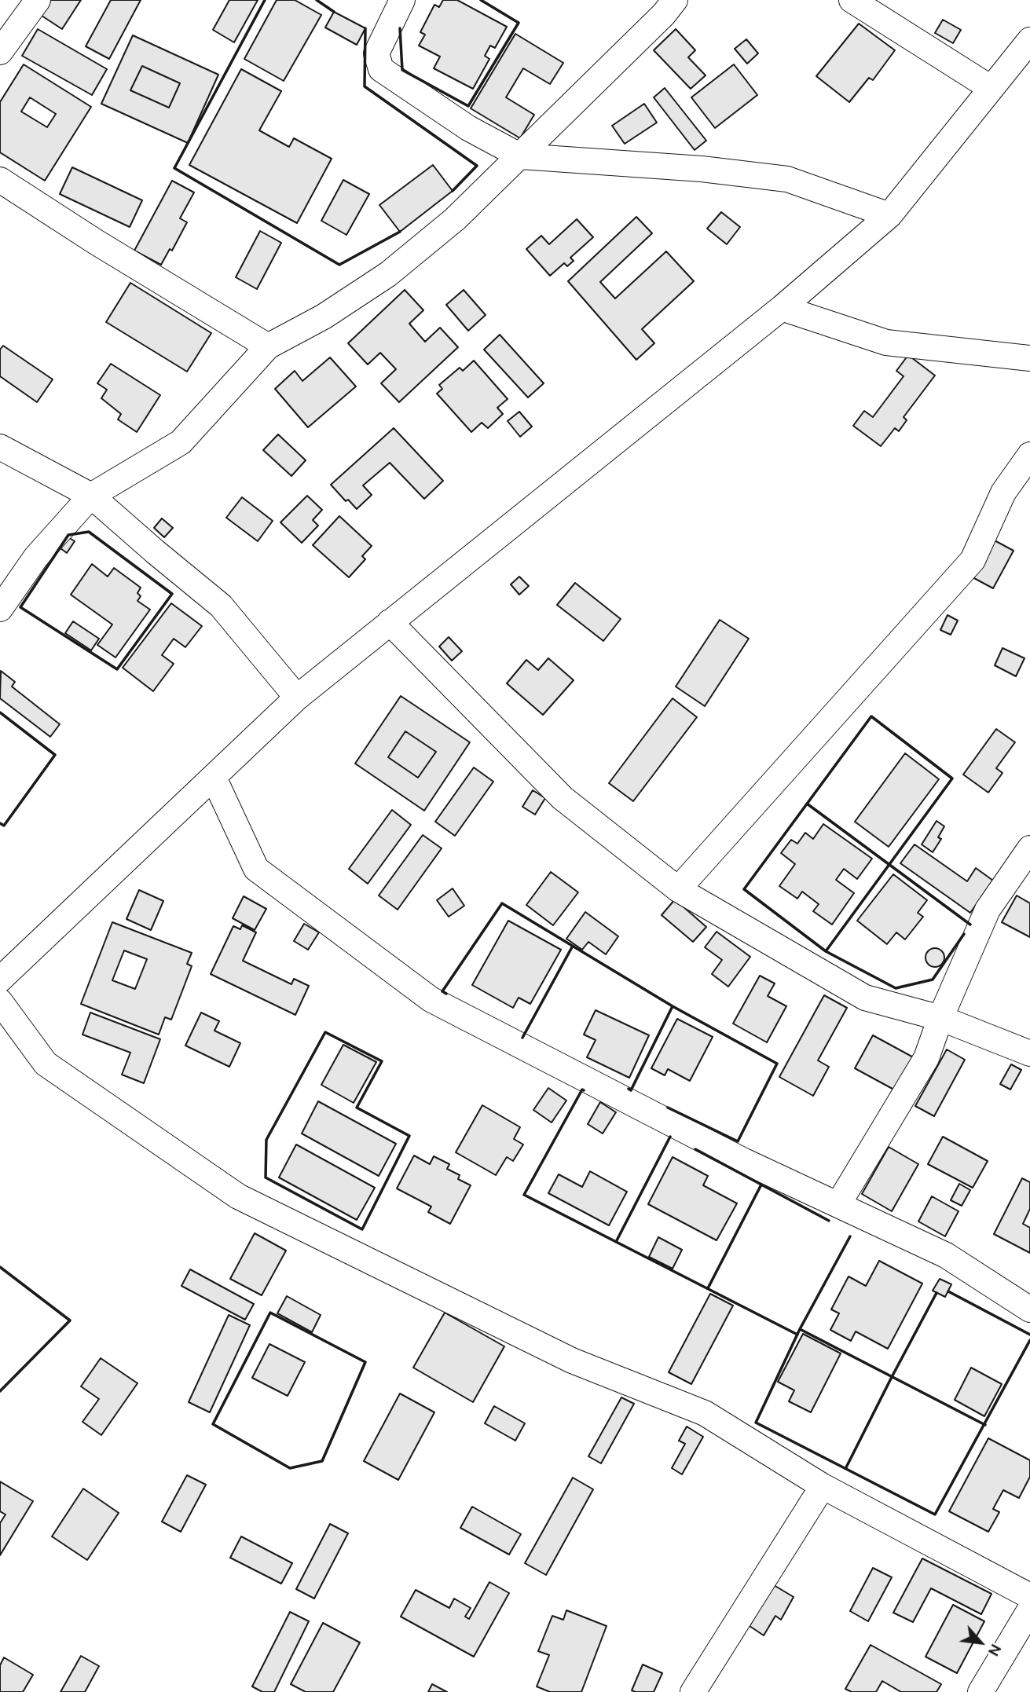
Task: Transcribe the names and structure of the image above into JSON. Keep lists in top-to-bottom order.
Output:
{
  "north": "bottom right"
}
